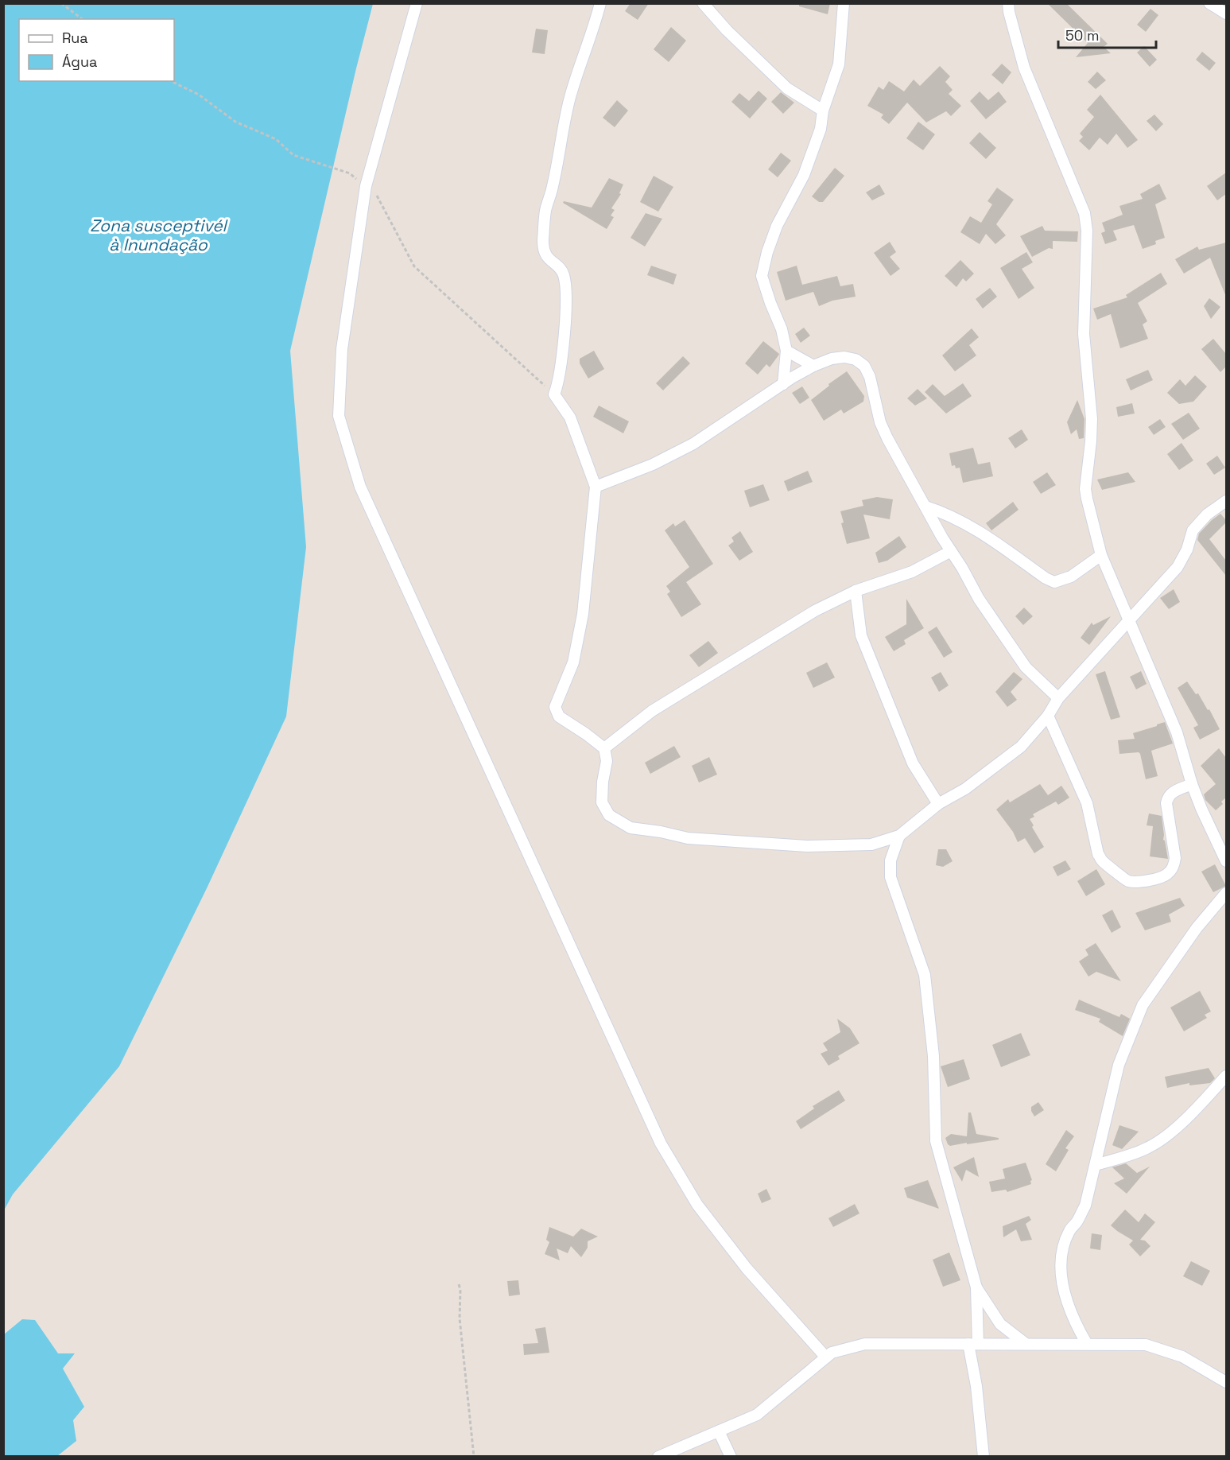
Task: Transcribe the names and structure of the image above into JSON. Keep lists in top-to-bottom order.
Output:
{
  "water": ["Zona susceptivél à Inundação"],
  "legend": ["Rua", "Água"],
  "scale_bar": "50 m"
}
